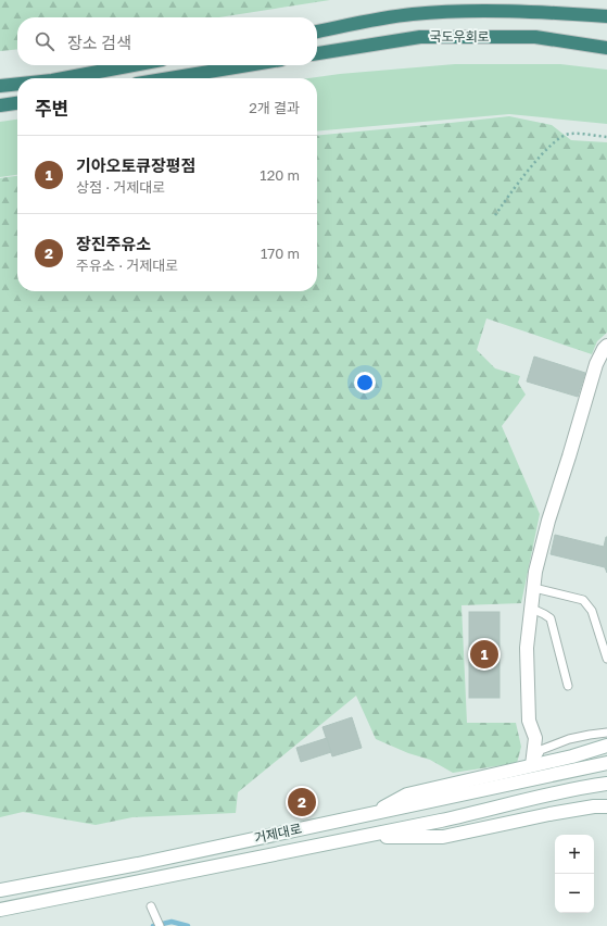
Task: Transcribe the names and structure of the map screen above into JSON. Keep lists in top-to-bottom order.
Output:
{
  "streets": {
    "highway": ["국도우회로"],
    "main road": ["거제대로"]
  },
  "page": {
    "search": "장소 검색",
    "heading": ["주변", "2개 결과"],
    "list": [
      {
        "mark": "1",
        "name": "기아오토큐장평점",
        "note": "상점 · 거제대로",
        "value": "120 m"
      },
      {
        "mark": "2",
        "name": "장진주유소",
        "note": "주유소 · 거제대로",
        "value": "170 m"
      }
    ],
    "pins": ["1", "2"],
    "map_buttons": ["+", "−"]
  }
}
